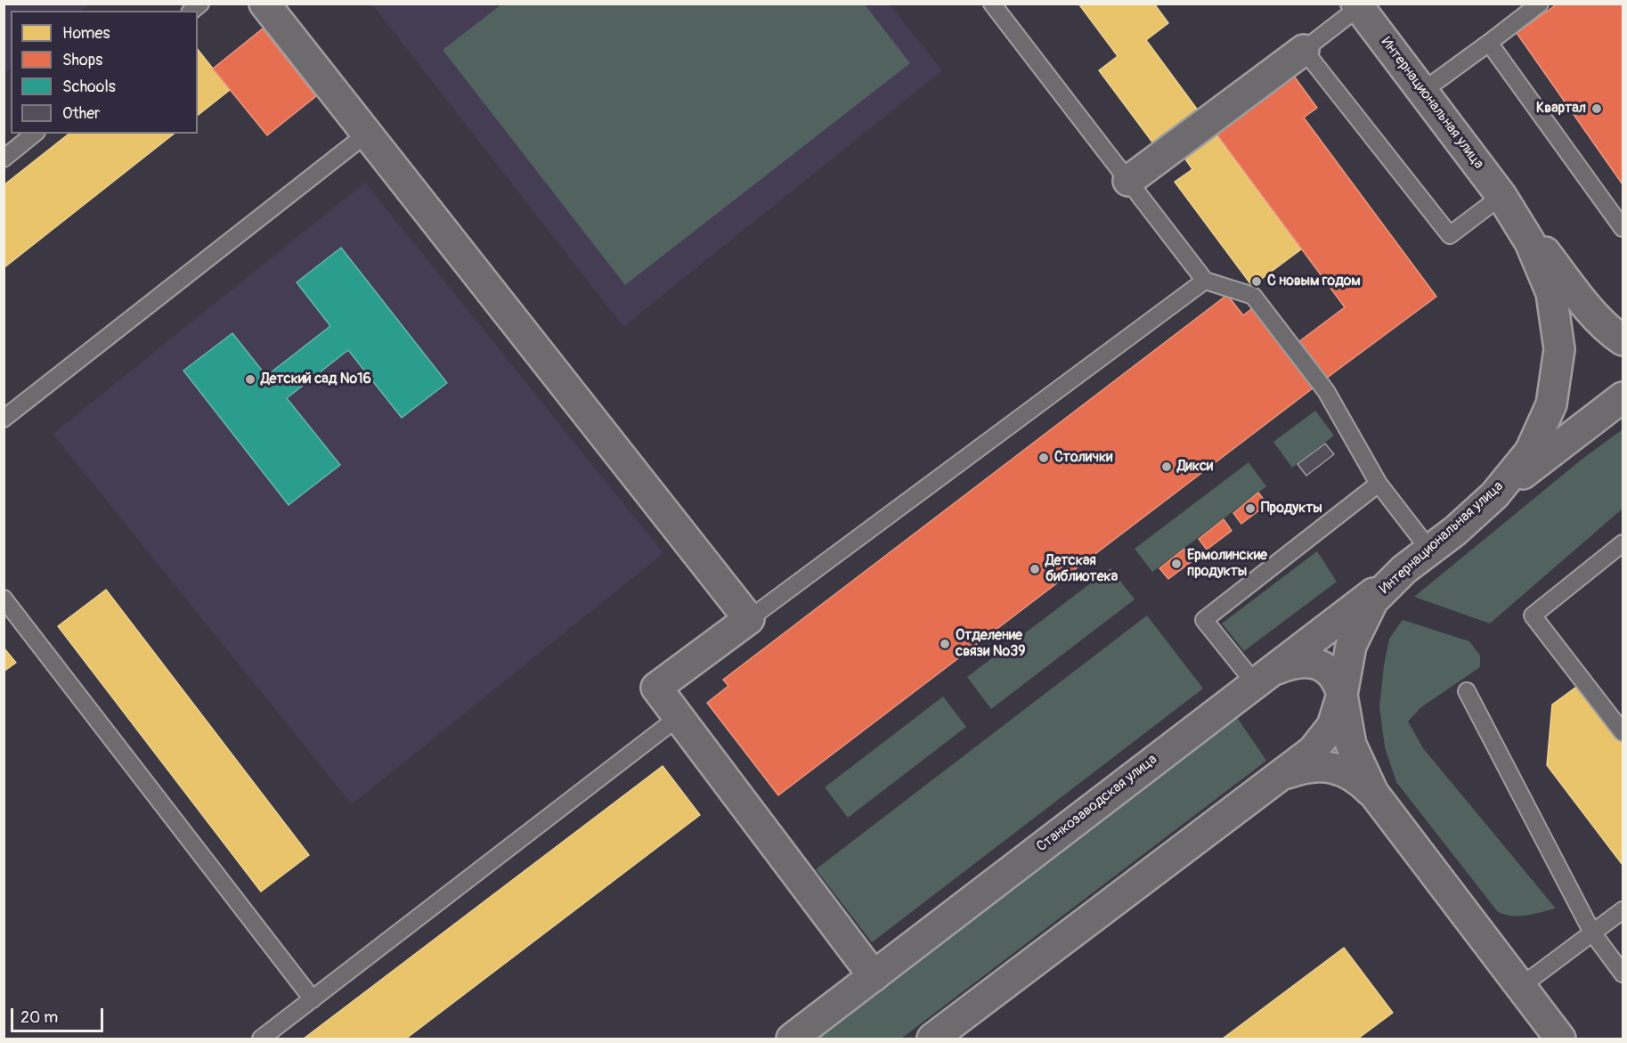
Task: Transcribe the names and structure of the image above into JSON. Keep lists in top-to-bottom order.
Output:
{
  "streets": {
    "street": ["Интернациональная улица", "Станкозаводская улица"]
  },
  "crossings": [
    ["Интернациональная улица", "Станкозаводская улица"]
  ],
  "places": [
    "Квартал",
    "С новым годом",
    "Детский сад №16",
    "Столички",
    "Дикси",
    "Продукты",
    "Ермолинские продукты",
    "Детская библиотека",
    "Отделение связи №39"
  ],
  "legend": [
    "Homes",
    "Shops",
    "Schools",
    "Other"
  ],
  "scale_bar": "20 m"
}
